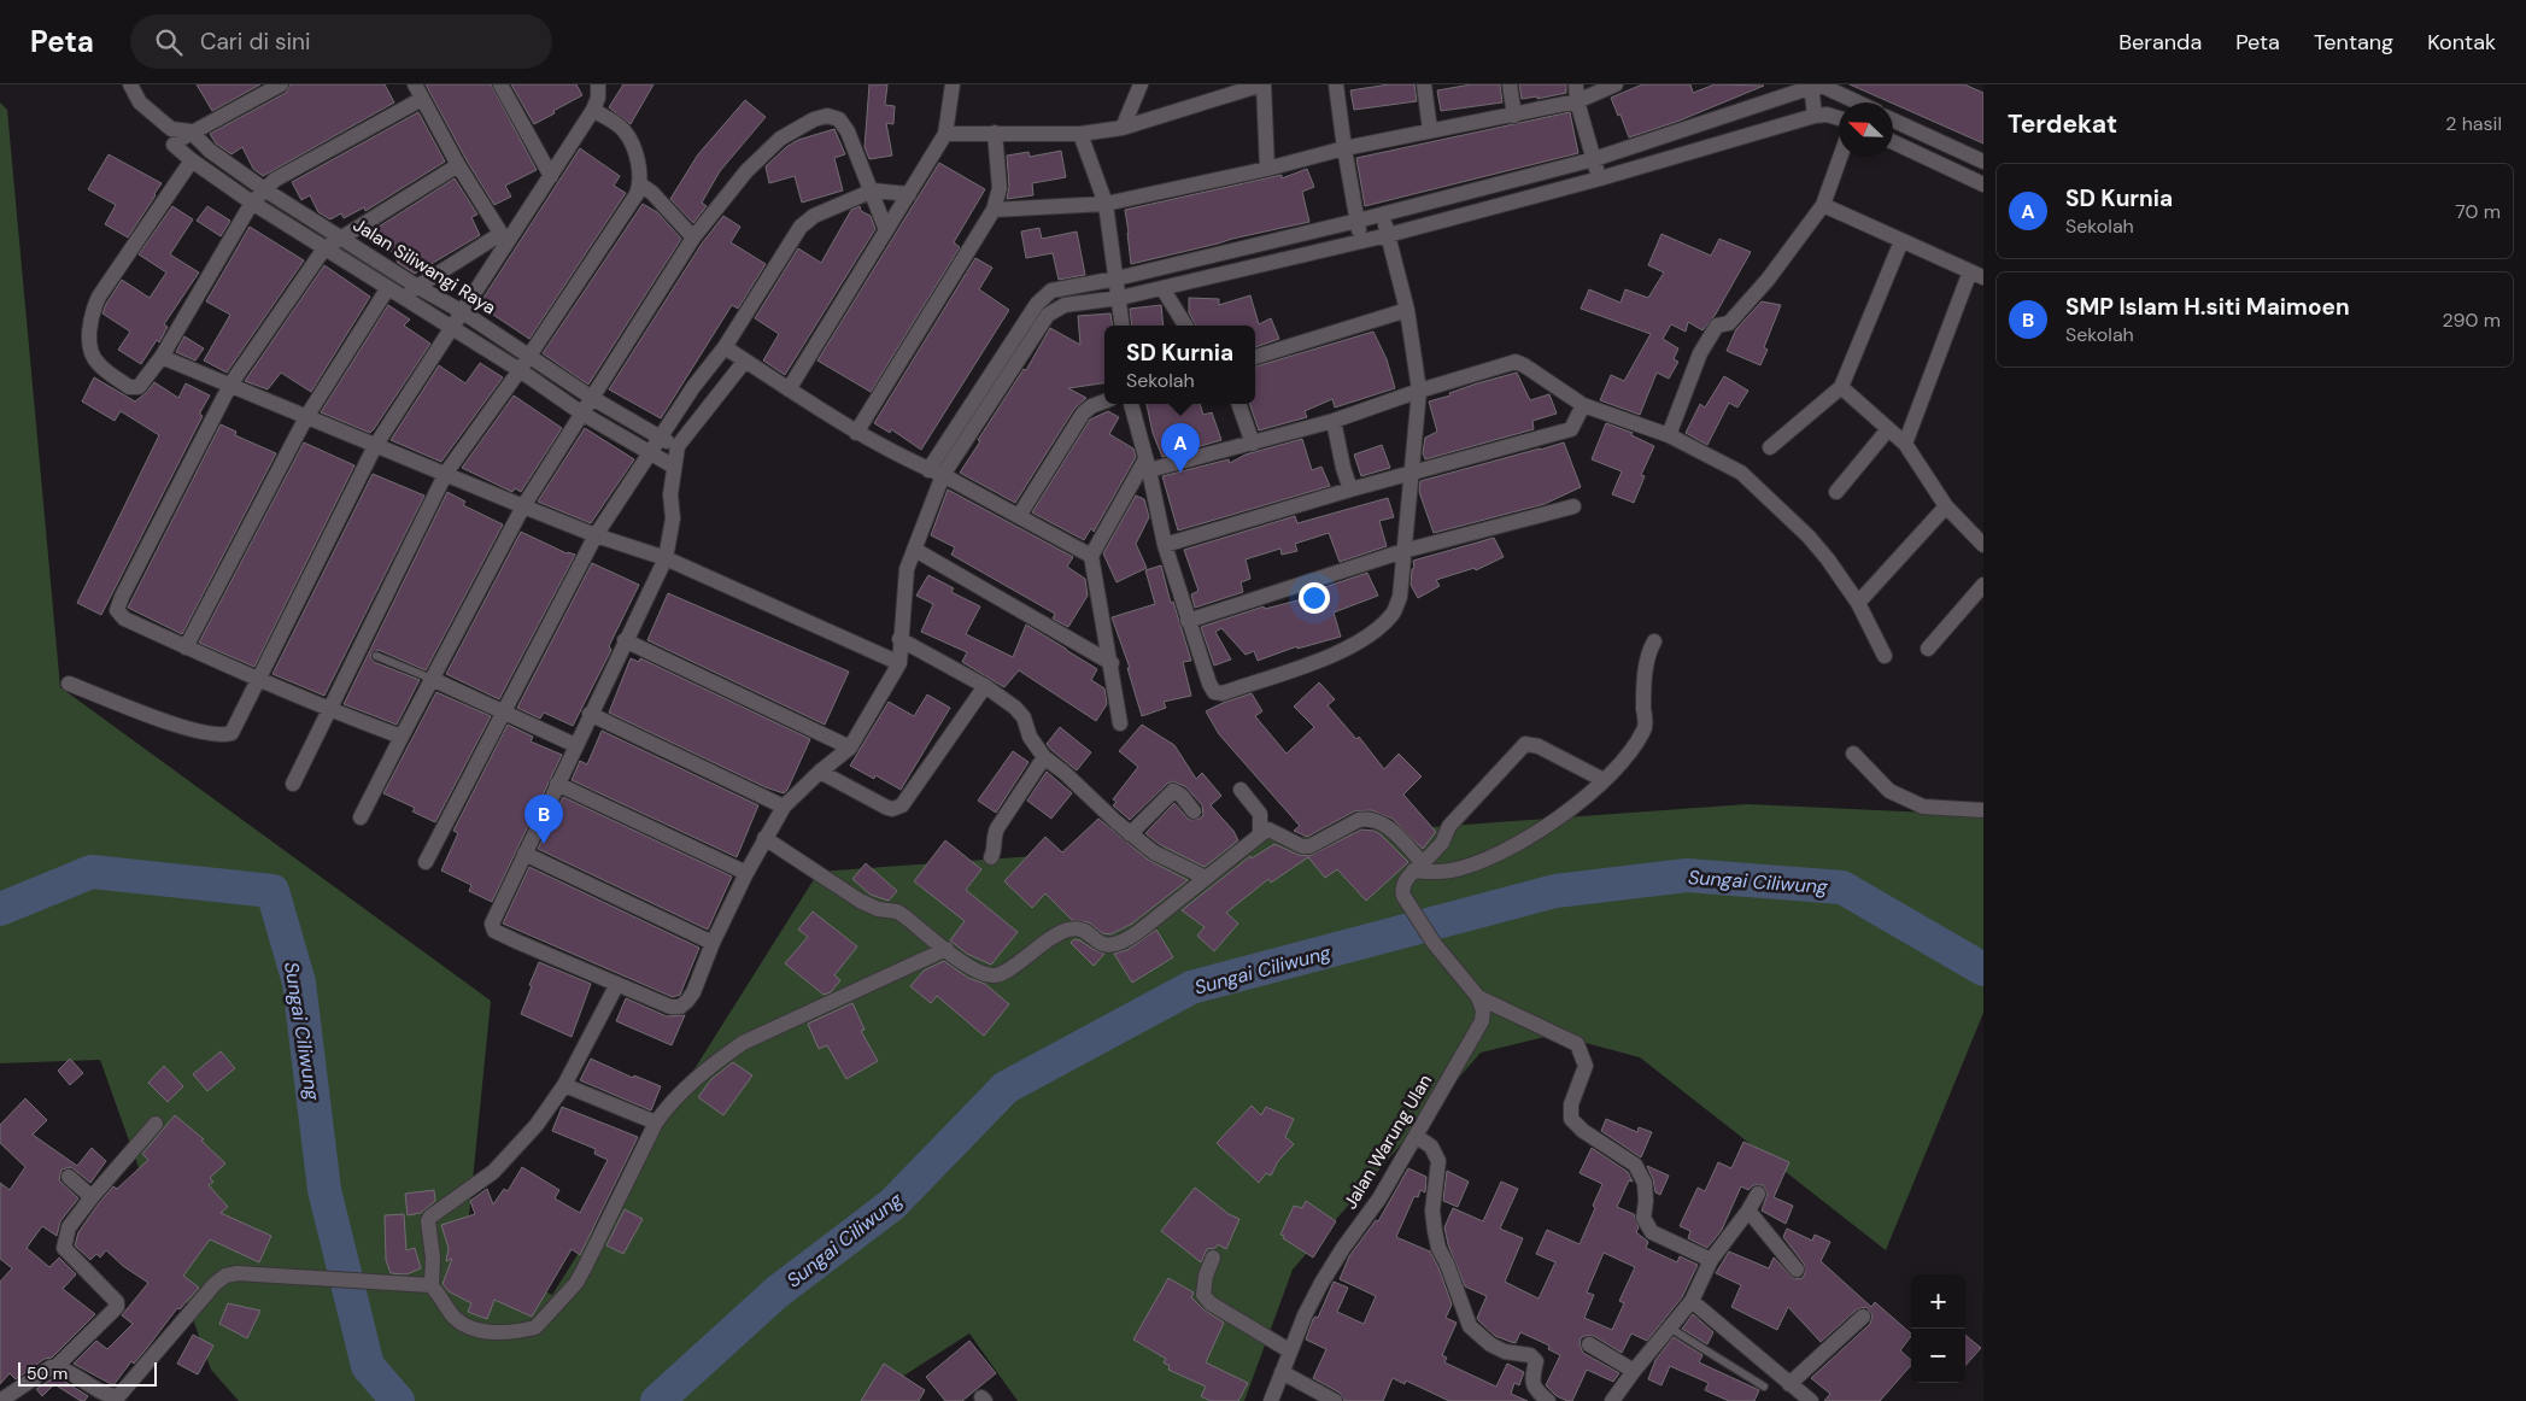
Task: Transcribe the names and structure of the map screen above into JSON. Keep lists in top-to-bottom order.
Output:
{
  "streets": {
    "street": ["Jalan Siliwangi Raya", "Jalan Warung Ulan"]
  },
  "water": ["Sungai Ciliwung"],
  "scale_bar": "50 m",
  "north": "top left",
  "page": {
    "header": "Peta",
    "search": "Cari di sini",
    "nav": [
      "Beranda",
      "Peta",
      "Tentang",
      "Kontak"
    ],
    "heading": ["Terdekat", "2 hasil"],
    "list": [
      {
        "mark": "A",
        "name": "SD Kurnia",
        "note": "Sekolah",
        "value": "70 m"
      },
      {
        "mark": "B",
        "name": "SMP Islam H.siti Maimoen",
        "note": "Sekolah",
        "value": "290 m"
      }
    ],
    "popup": ["SD Kurnia", "Sekolah"],
    "pins": ["A", "B"],
    "map_buttons": ["+", "−"],
    "scale": "50 m"
  }
}
